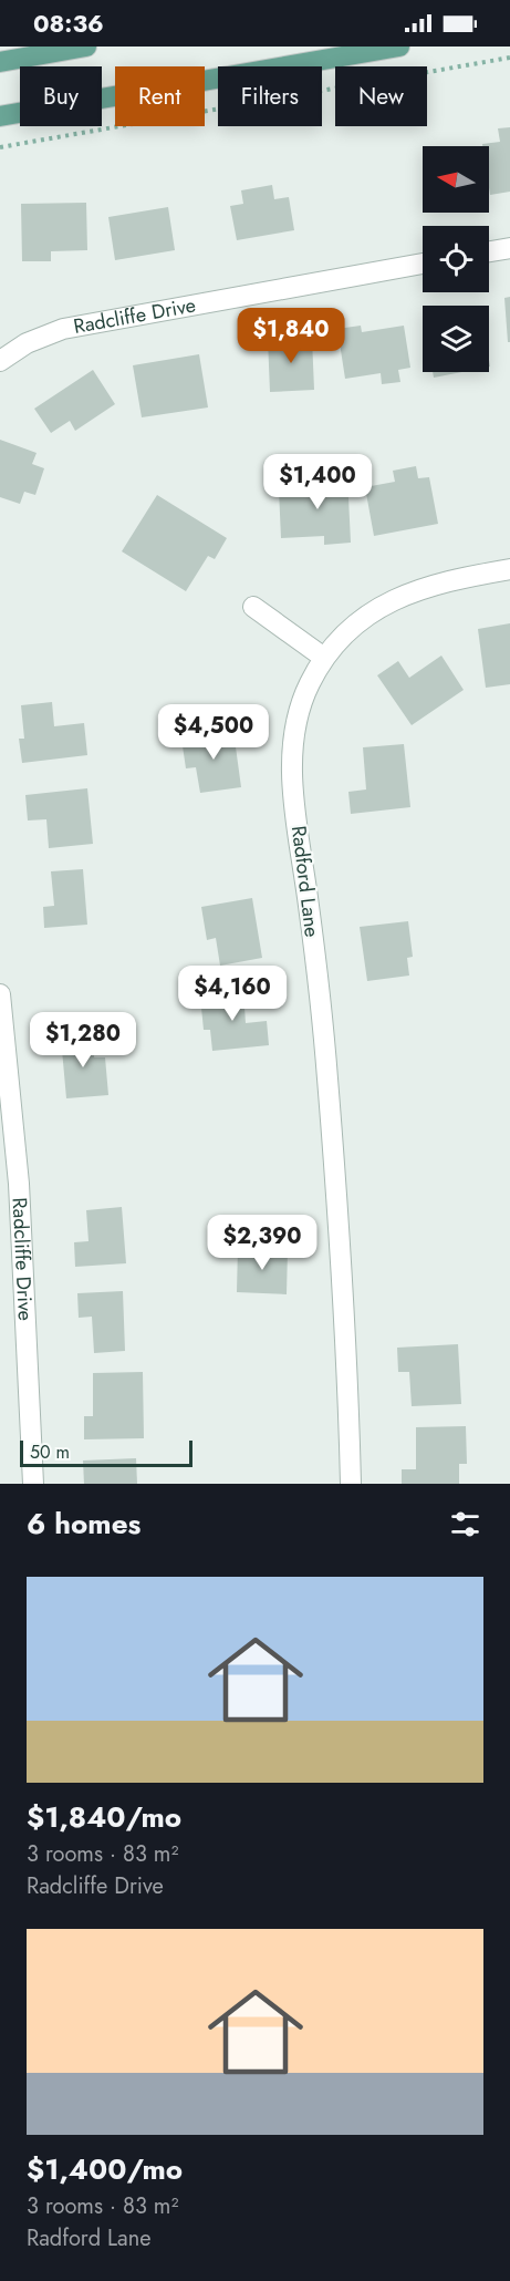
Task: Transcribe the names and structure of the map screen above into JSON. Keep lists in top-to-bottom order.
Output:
{
  "streets": {
    "street": ["Radcliffe Drive", "Radford Lane"]
  },
  "scale_bar": "50 m",
  "north": "left",
  "page": {
    "status": "08:36",
    "chip": [
      "Buy",
      "Rent",
      "Filters",
      "New"
    ],
    "price": [
      "$1,840",
      "$1,400",
      "$4,500",
      "$4,160",
      "$1,280",
      "$2,390"
    ],
    "scale": "50 m",
    "heading": "6 homes",
    "list": [
      {
        "name": "$1,840/mo",
        "note": "3 rooms · 83 m² · Radcliffe Drive"
      },
      {
        "name": "$1,400/mo",
        "note": "3 rooms · 83 m² · Radford Lane"
      }
    ]
  }
}
